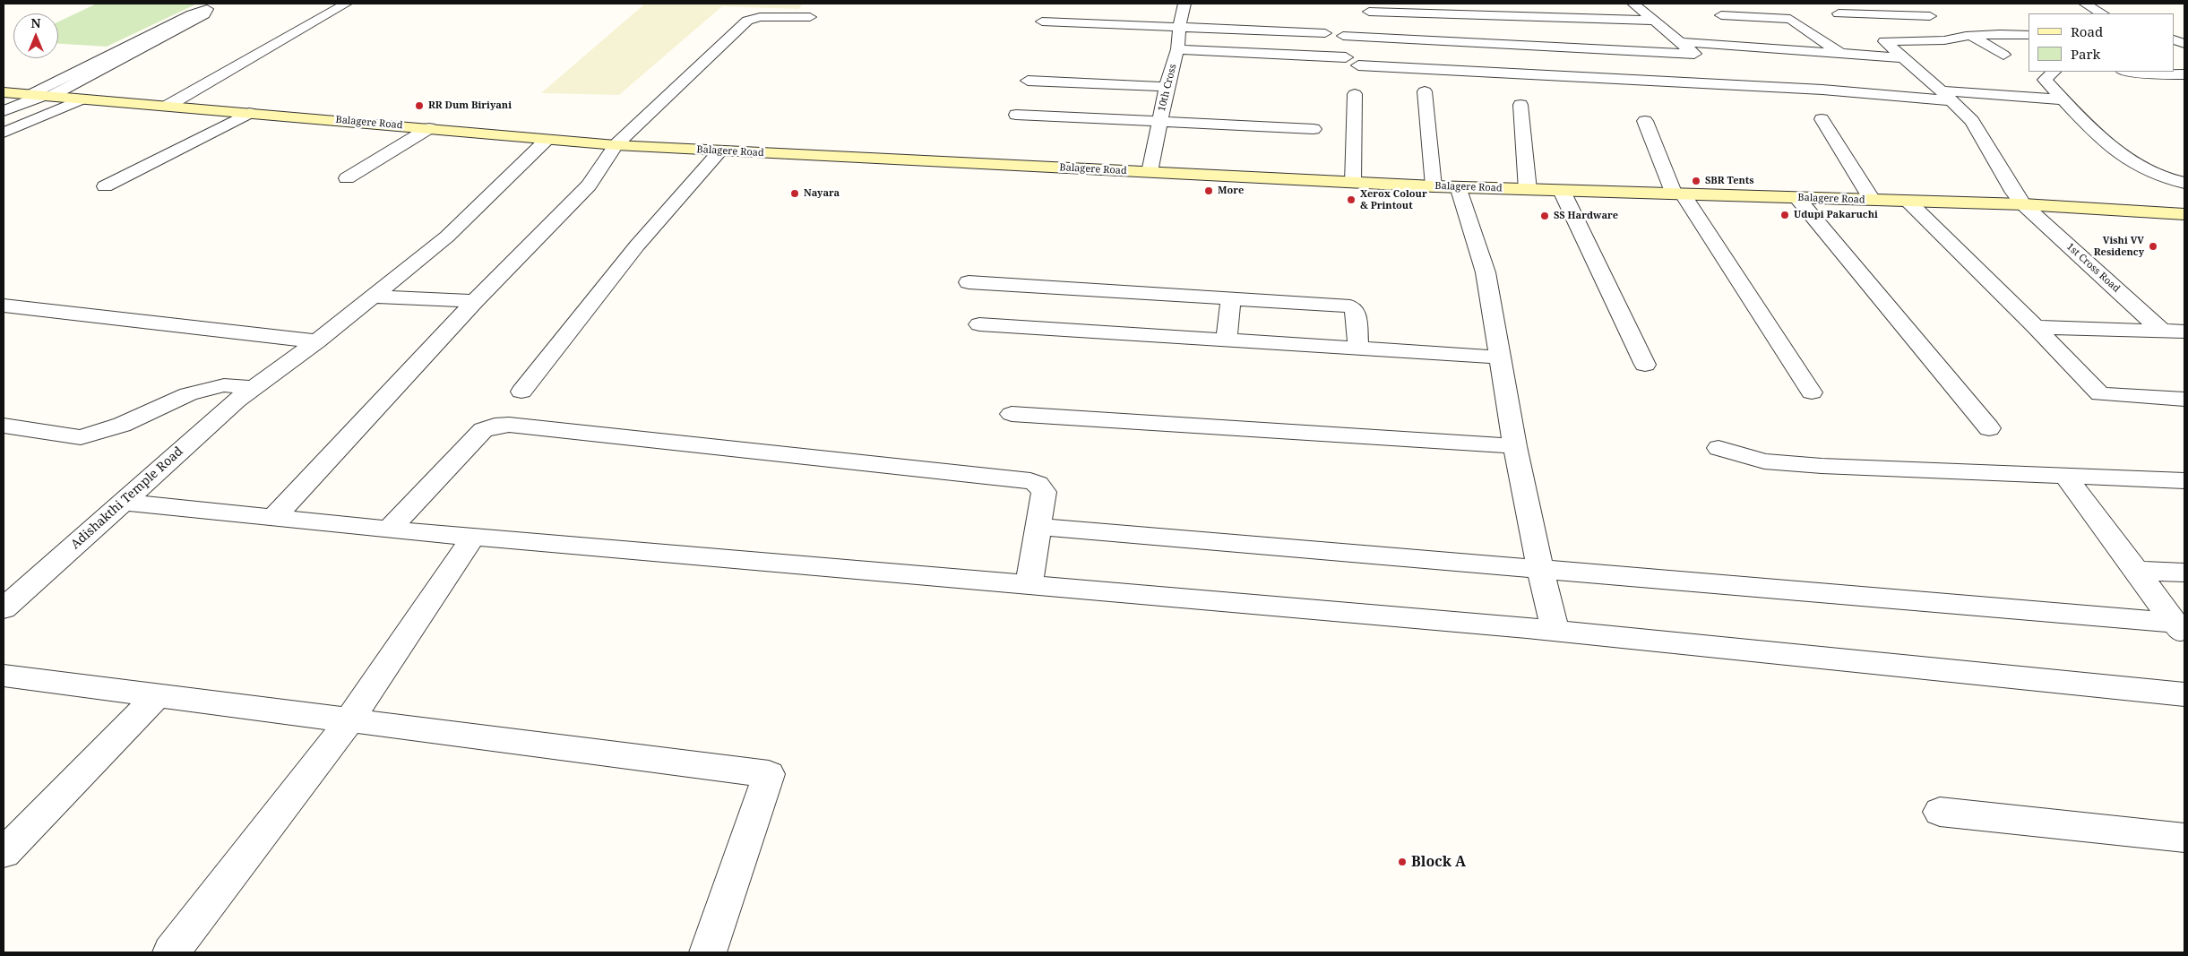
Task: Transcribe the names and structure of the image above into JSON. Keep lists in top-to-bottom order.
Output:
{
  "streets": {
    "street": [
      "10th Cross",
      "Balagere Road",
      "1st Cross Road",
      "Adishakthi Temple Road"
    ]
  },
  "crossings": [
    ["10th Cross", "Balagere Road"],
    ["Balagere Road", "1st Cross Road"],
    ["Balagere Road", "Adishakthi Temple Road"]
  ],
  "places": [
    "RR Dum Biriyani",
    "SBR Tents",
    "More",
    "Nayara",
    "Xerox Colour & Printout",
    "Udupi Pakaruchi",
    "SS Hardware",
    "Vishi VV Residency",
    "Block A"
  ],
  "legend": ["Road", "Park"],
  "north": "top"
}
